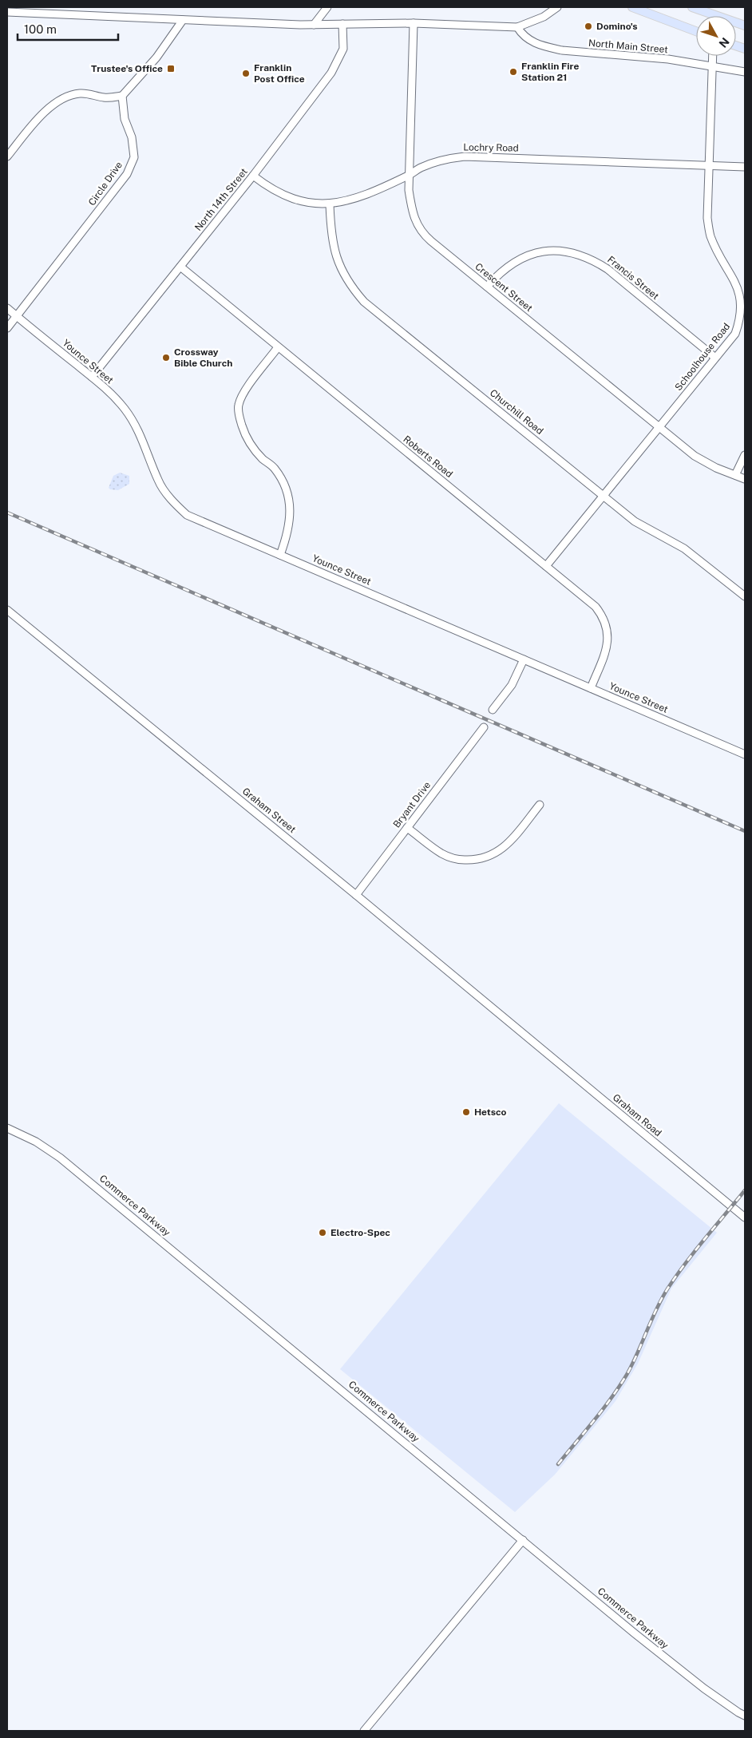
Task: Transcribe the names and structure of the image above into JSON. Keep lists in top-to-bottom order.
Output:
{
  "streets": {
    "street": [
      "North Main Street",
      "Lochry Road",
      "Circle Drive",
      "North 14th Street",
      "Francis Street",
      "Crescent Street",
      "Schoolhouse Road",
      "Younce Street",
      "Churchill Road",
      "Roberts Road",
      "Bryant Drive",
      "Graham Street",
      "Graham Road",
      "Commerce Parkway"
    ]
  },
  "crossings": [
    ["North Main Street", "Schoolhouse Road"],
    ["Lochry Road", "North 14th Street"],
    ["Lochry Road", "Crescent Street"],
    ["Lochry Road", "Schoolhouse Road"],
    ["Lochry Road", "Churchill Road"],
    ["Circle Drive", "Younce Street"],
    ["North 14th Street", "Younce Street"],
    ["North 14th Street", "Roberts Road"],
    ["Francis Street", "Crescent Street"],
    ["Francis Street", "Schoolhouse Road"],
    ["Crescent Street", "Schoolhouse Road"],
    ["Schoolhouse Road", "Churchill Road"],
    ["Schoolhouse Road", "Roberts Road"],
    ["Younce Street", "Roberts Road"],
    ["Bryant Drive", "Graham Street"],
    ["Graham Street", "Graham Road"]
  ],
  "places": {
    "other": [
      "Domino's",
      "Franklin Fire Station 21",
      "Franklin Post Office",
      "Crossway Bible Church",
      "Hetsco",
      "Electro-Spec"
    ],
    "transit": ["Trustee's Office"]
  },
  "scale_bar": "100 m",
  "north": "bottom right"
}
